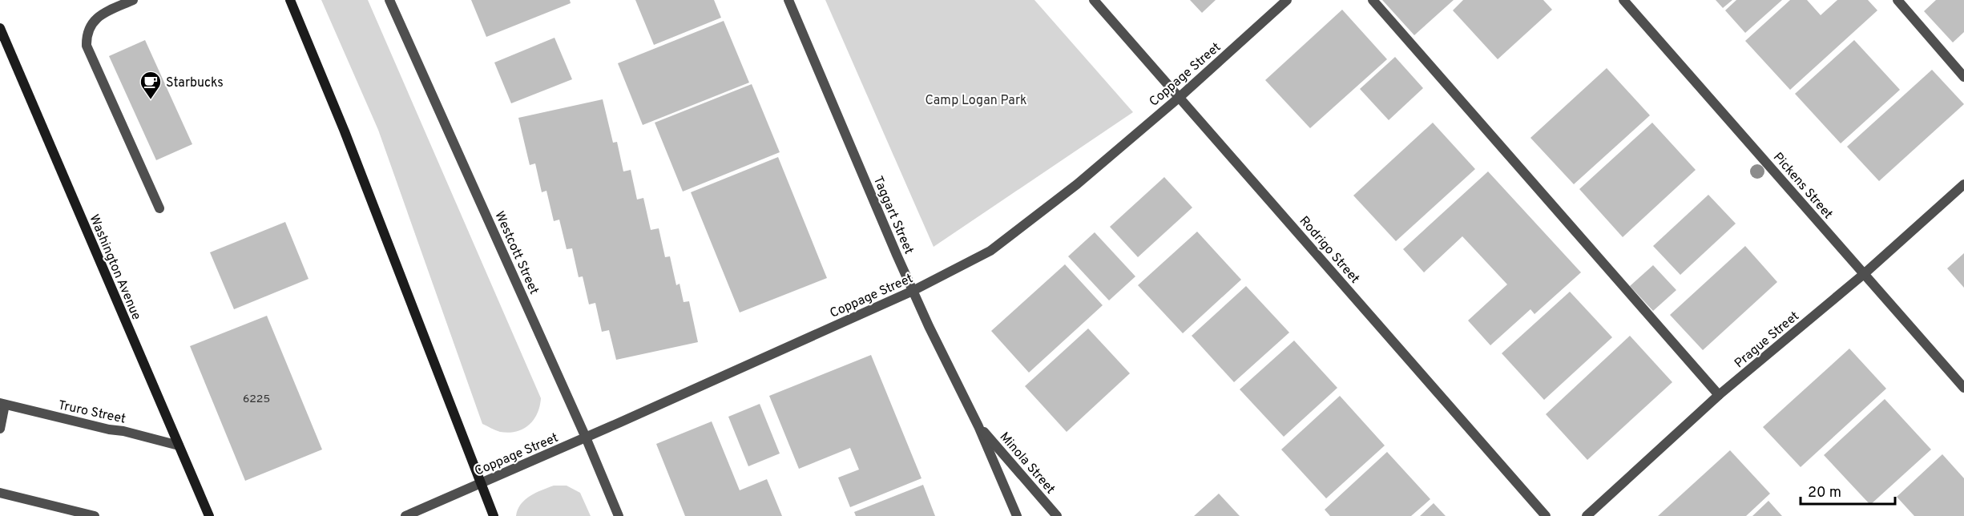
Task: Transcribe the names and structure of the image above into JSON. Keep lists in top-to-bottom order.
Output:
{
  "streets": {
    "main road": ["Washington Avenue"],
    "street": [
      "Coppage Street",
      "Pickens Street",
      "Taggart Street",
      "Rodrigo Street",
      "Westcott Street",
      "Prague Street",
      "Truro Street",
      "Minola Street"
    ]
  },
  "crossings": [
    ["Coppage Street", "Taggart Street"],
    ["Coppage Street", "Rodrigo Street"],
    ["Coppage Street", "Westcott Street"],
    ["Pickens Street", "Prague Street"],
    ["Taggart Street", "Minola Street"],
    ["Washington Avenue", "Truro Street"]
  ],
  "parks": ["Camp Logan Park"],
  "places": {
    "cafe": ["Starbucks"]
  },
  "house_numbers": ["6225"],
  "scale_bar": "20 m"
}
